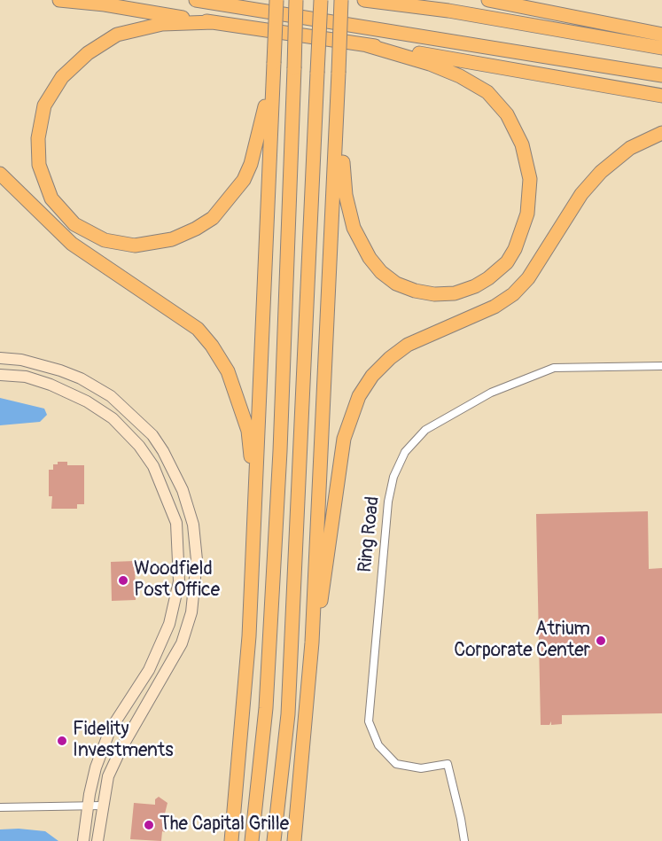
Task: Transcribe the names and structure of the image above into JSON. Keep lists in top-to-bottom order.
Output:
{
  "streets": {
    "street": ["Ring Road"]
  },
  "places": [
    "Woodfield Post Office",
    "Atrium Corporate Center",
    "Fidelity Investments",
    "The Capital Grille"
  ]
}
